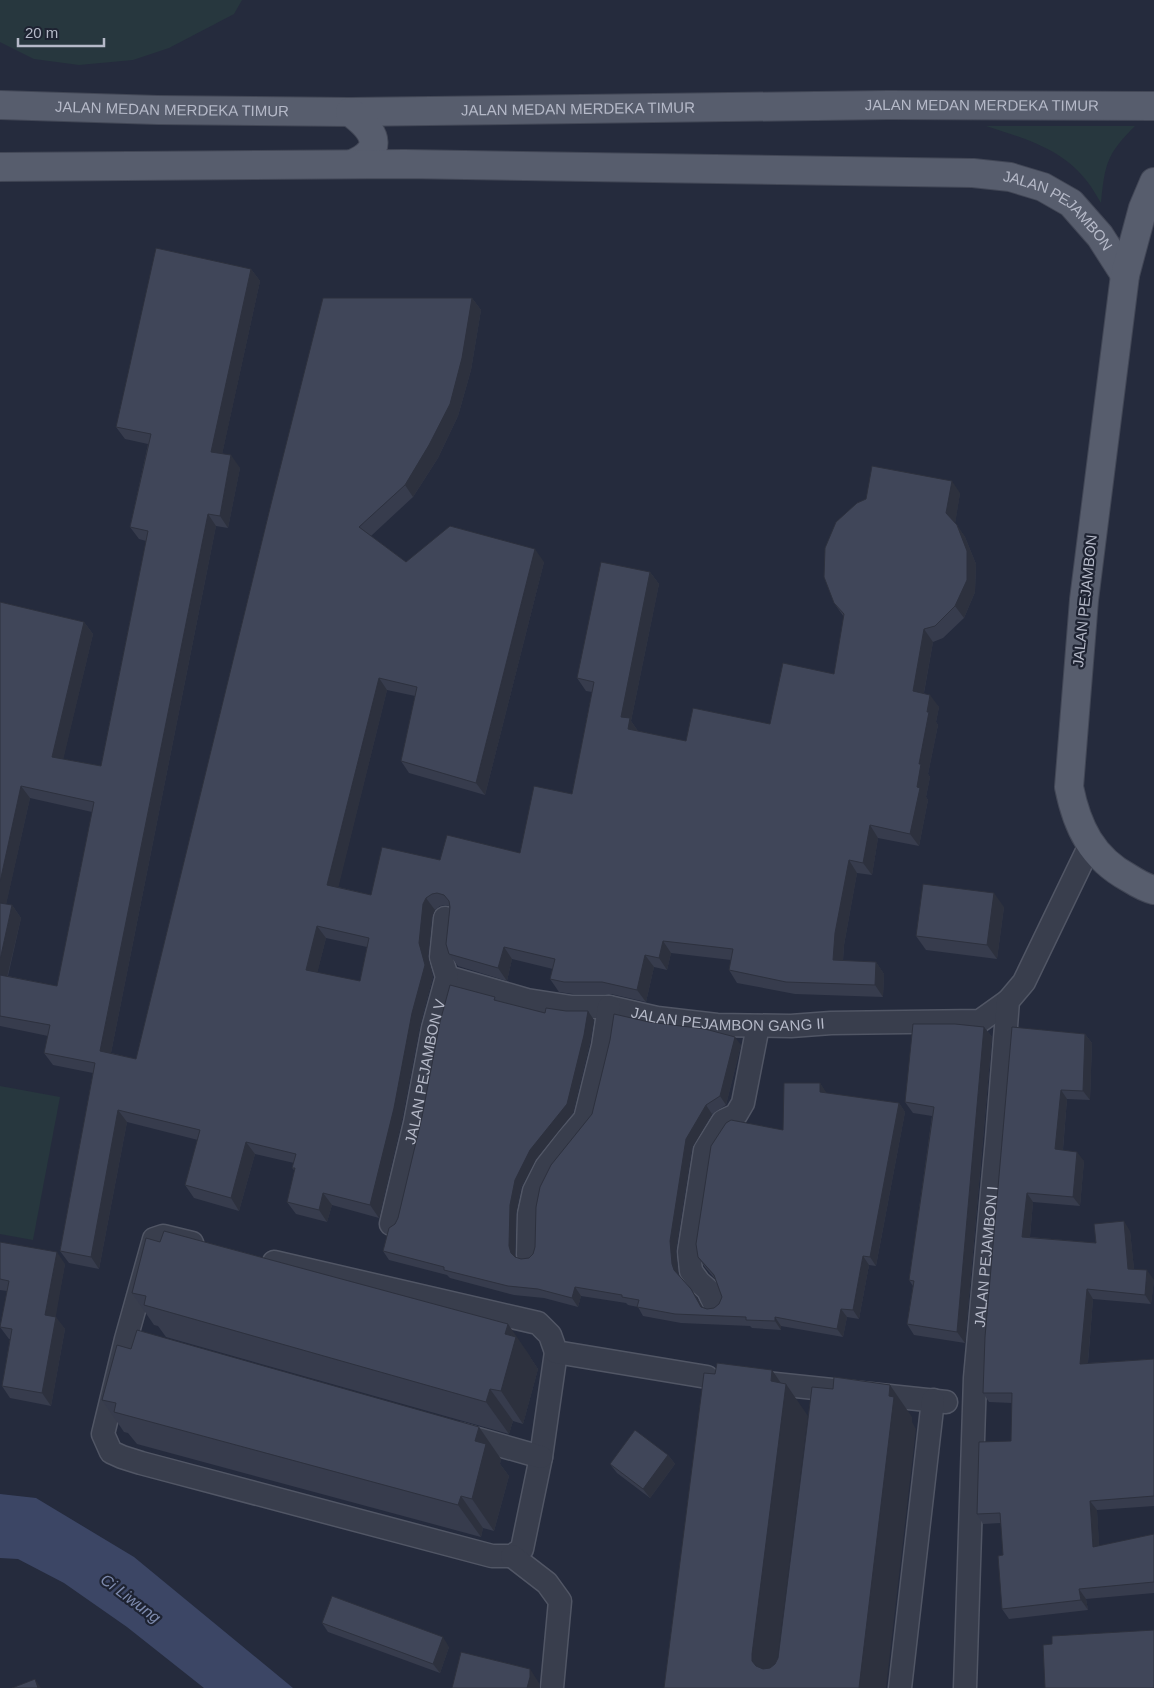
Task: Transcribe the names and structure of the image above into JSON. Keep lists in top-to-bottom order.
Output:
{
  "streets": {
    "main road": ["JALAN MEDAN MERDEKA TIMUR", "JALAN PEJAMBON"],
    "street": ["JALAN PEJAMBON GANG II", "JALAN PEJAMBON V", "JALAN PEJAMBON I"]
  },
  "crossings": [
    ["JALAN PEJAMBON GANG II", "JALAN PEJAMBON V"],
    ["JALAN PEJAMBON GANG II", "JALAN PEJAMBON I"]
  ],
  "water": ["Ci Liwung"],
  "scale_bar": "20 m"
}
